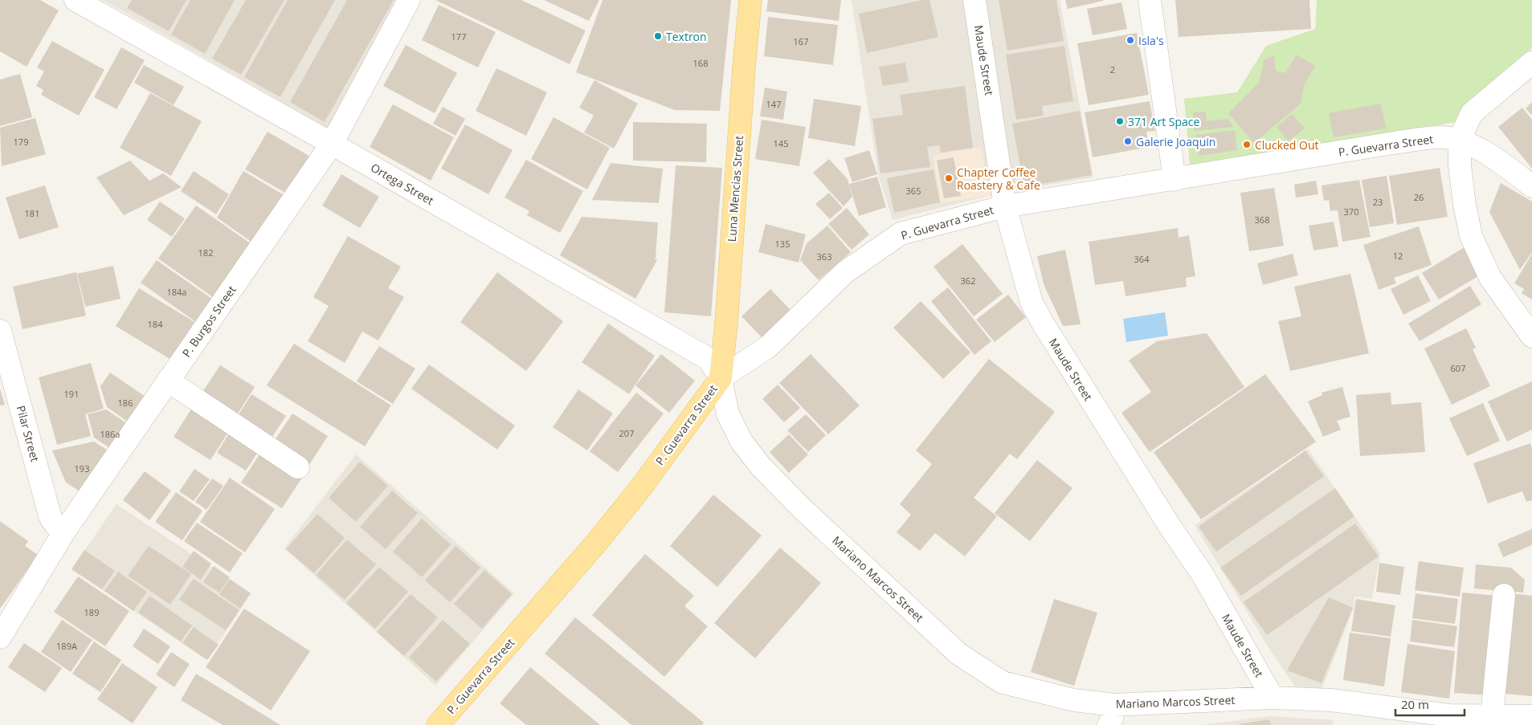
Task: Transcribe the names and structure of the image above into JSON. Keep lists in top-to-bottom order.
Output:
{
  "streets": {
    "main road": ["P. Guevarra Street", "Luna Mencias Street"],
    "street": [
      "Maude Street",
      "Ortega Street",
      "P. Burgos Street",
      "Pilar Street",
      "Mariano Marcos Street"
    ]
  },
  "crossings": [
    ["Maude Street", "P. Guevarra Street"],
    ["Maude Street", "Mariano Marcos Street"],
    ["P. Guevarra Street", "Ortega Street"],
    ["P. Guevarra Street", "Luna Mencias Street"],
    ["P. Guevarra Street", "Mariano Marcos Street"],
    ["Ortega Street", "Luna Mencias Street"],
    ["Ortega Street", "P. Burgos Street"],
    ["Ortega Street", "Mariano Marcos Street"],
    ["Luna Mencias Street", "Mariano Marcos Street"],
    ["P. Burgos Street", "Pilar Street"]
  ],
  "places": [
    "Textron",
    "Isla's",
    "371 Art Space",
    "Galerie Joaquin",
    "Clucked Out",
    "Chapter Coffee Roastery & Cafe"
  ],
  "house_numbers": [
    "177",
    "167",
    "168",
    "2",
    "147",
    "179",
    "145",
    "365",
    "26",
    "23",
    "370",
    "181",
    "368",
    "135",
    "182",
    "12",
    "363",
    "364",
    "362",
    "184a",
    "184",
    "607",
    "191",
    "186",
    "207",
    "186a",
    "193",
    "189",
    "189A"
  ],
  "scale_bar": "20 m"
}
